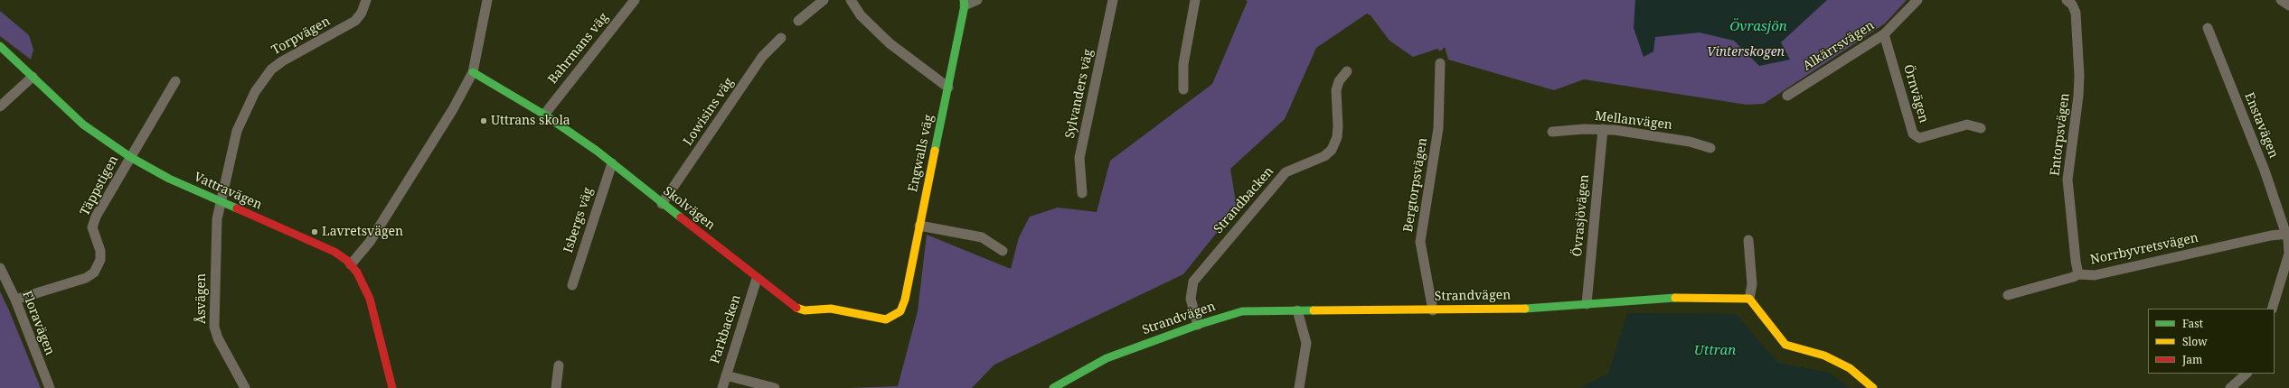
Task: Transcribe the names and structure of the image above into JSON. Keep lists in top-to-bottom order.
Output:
{
  "streets": {
    "street": [
      "Torpvägen",
      "Alkärrsvägen",
      "Bahrmans väg",
      "Sylvanders väg",
      "Örnvägen",
      "Lowisins väg",
      "Mellanvägen",
      "Enstavägen",
      "Entorpsvägen",
      "Engwalls väg",
      "Bergtorpsvägen",
      "Täppstigen",
      "Vattravägen",
      "Strandbacken",
      "Skolvägen",
      "Övrasjövägen",
      "Isbergs väg",
      "Norrbyvretsvägen",
      "Strandvägen",
      "Åsvägen",
      "Floravägen",
      "Parkbacken"
    ]
  },
  "crossings": [
    ["Torpvägen", "Vattravägen"],
    ["Torpvägen", "Åsvägen"],
    ["Alkärrsvägen", "Örnvägen"],
    ["Bahrmans väg", "Skolvägen"],
    ["Lowisins väg", "Skolvägen"],
    ["Mellanvägen", "Övrasjövägen"],
    ["Enstavägen", "Norrbyvretsvägen"],
    ["Entorpsvägen", "Norrbyvretsvägen"],
    ["Engwalls väg", "Skolvägen"],
    ["Bergtorpsvägen", "Strandvägen"],
    ["Täppstigen", "Vattravägen"],
    ["Täppstigen", "Floravägen"],
    ["Vattravägen", "Åsvägen"],
    ["Strandbacken", "Strandvägen"],
    ["Skolvägen", "Isbergs väg"],
    ["Skolvägen", "Parkbacken"],
    ["Övrasjövägen", "Strandvägen"]
  ],
  "water": ["Övrasjön", "Uttran"],
  "parks": ["Vinterskogen"],
  "places": ["Uttrans skola", "Lavretsvägen"],
  "legend": ["Fast", "Slow", "Jam"]
}
